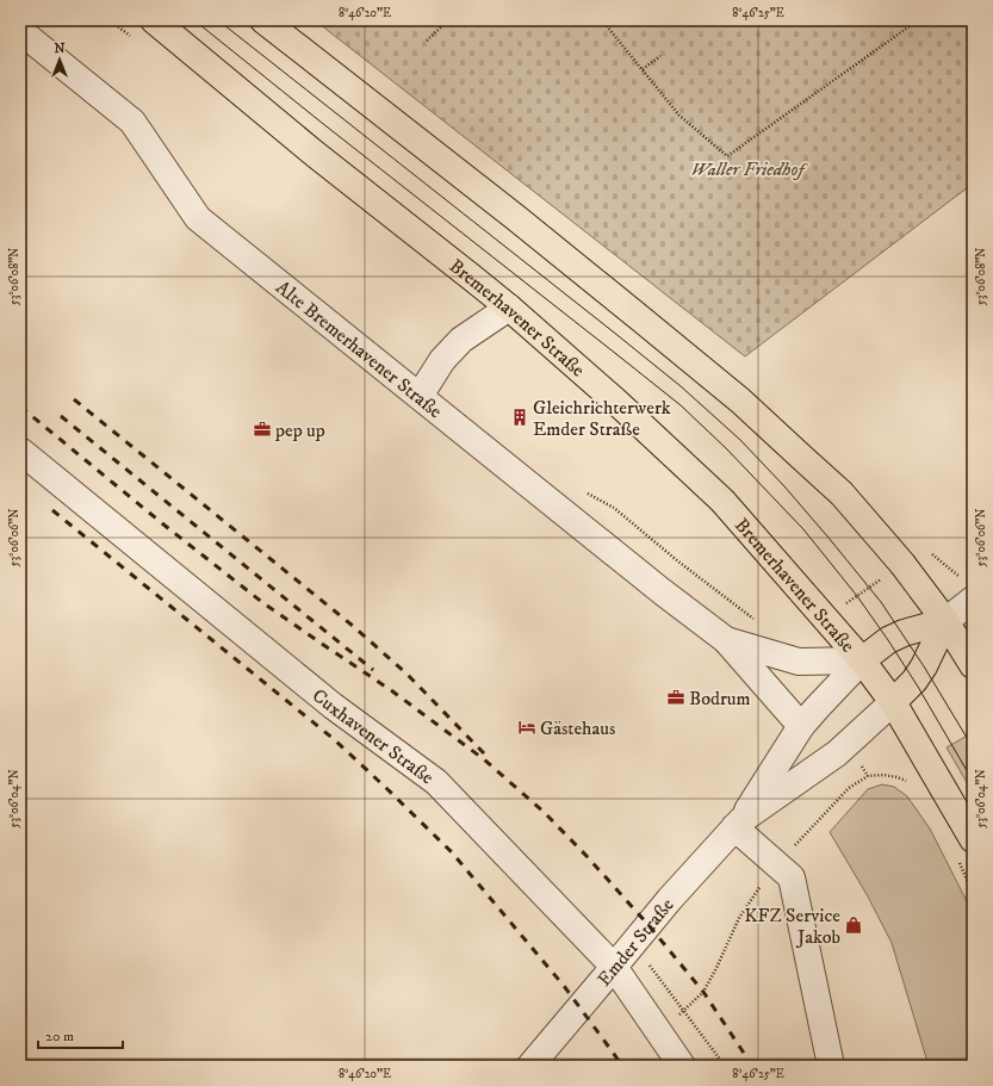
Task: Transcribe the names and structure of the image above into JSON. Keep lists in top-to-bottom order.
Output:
{
  "streets": {
    "main road": ["Bremerhavener Straße", "Emder Straße"],
    "street": ["Alte Bremerhavener Straße", "Cuxhavener Straße"]
  },
  "crossings": [
    ["Bremerhavener Straße", "Alte Bremerhavener Straße"],
    ["Bremerhavener Straße", "Emder Straße"],
    ["Alte Bremerhavener Straße", "Emder Straße"],
    ["Cuxhavener Straße", "Emder Straße"]
  ],
  "parks": ["Waller Friedhof"],
  "places": {
    "building": ["Gleichrichterwerk Emder Straße"],
    "office": ["pep up", "Bodrum"],
    "hotel": ["Gästehaus"],
    "shop": ["KFZ Service Jakob"]
  },
  "scale_bar": "20 m",
  "north": "top",
  "coordinates": [
    "8°46'20\"E",
    "8°46'25\"E",
    "53°06'08\"N",
    "53°06'06\"N",
    "53°06'04\"N"
  ]
}
